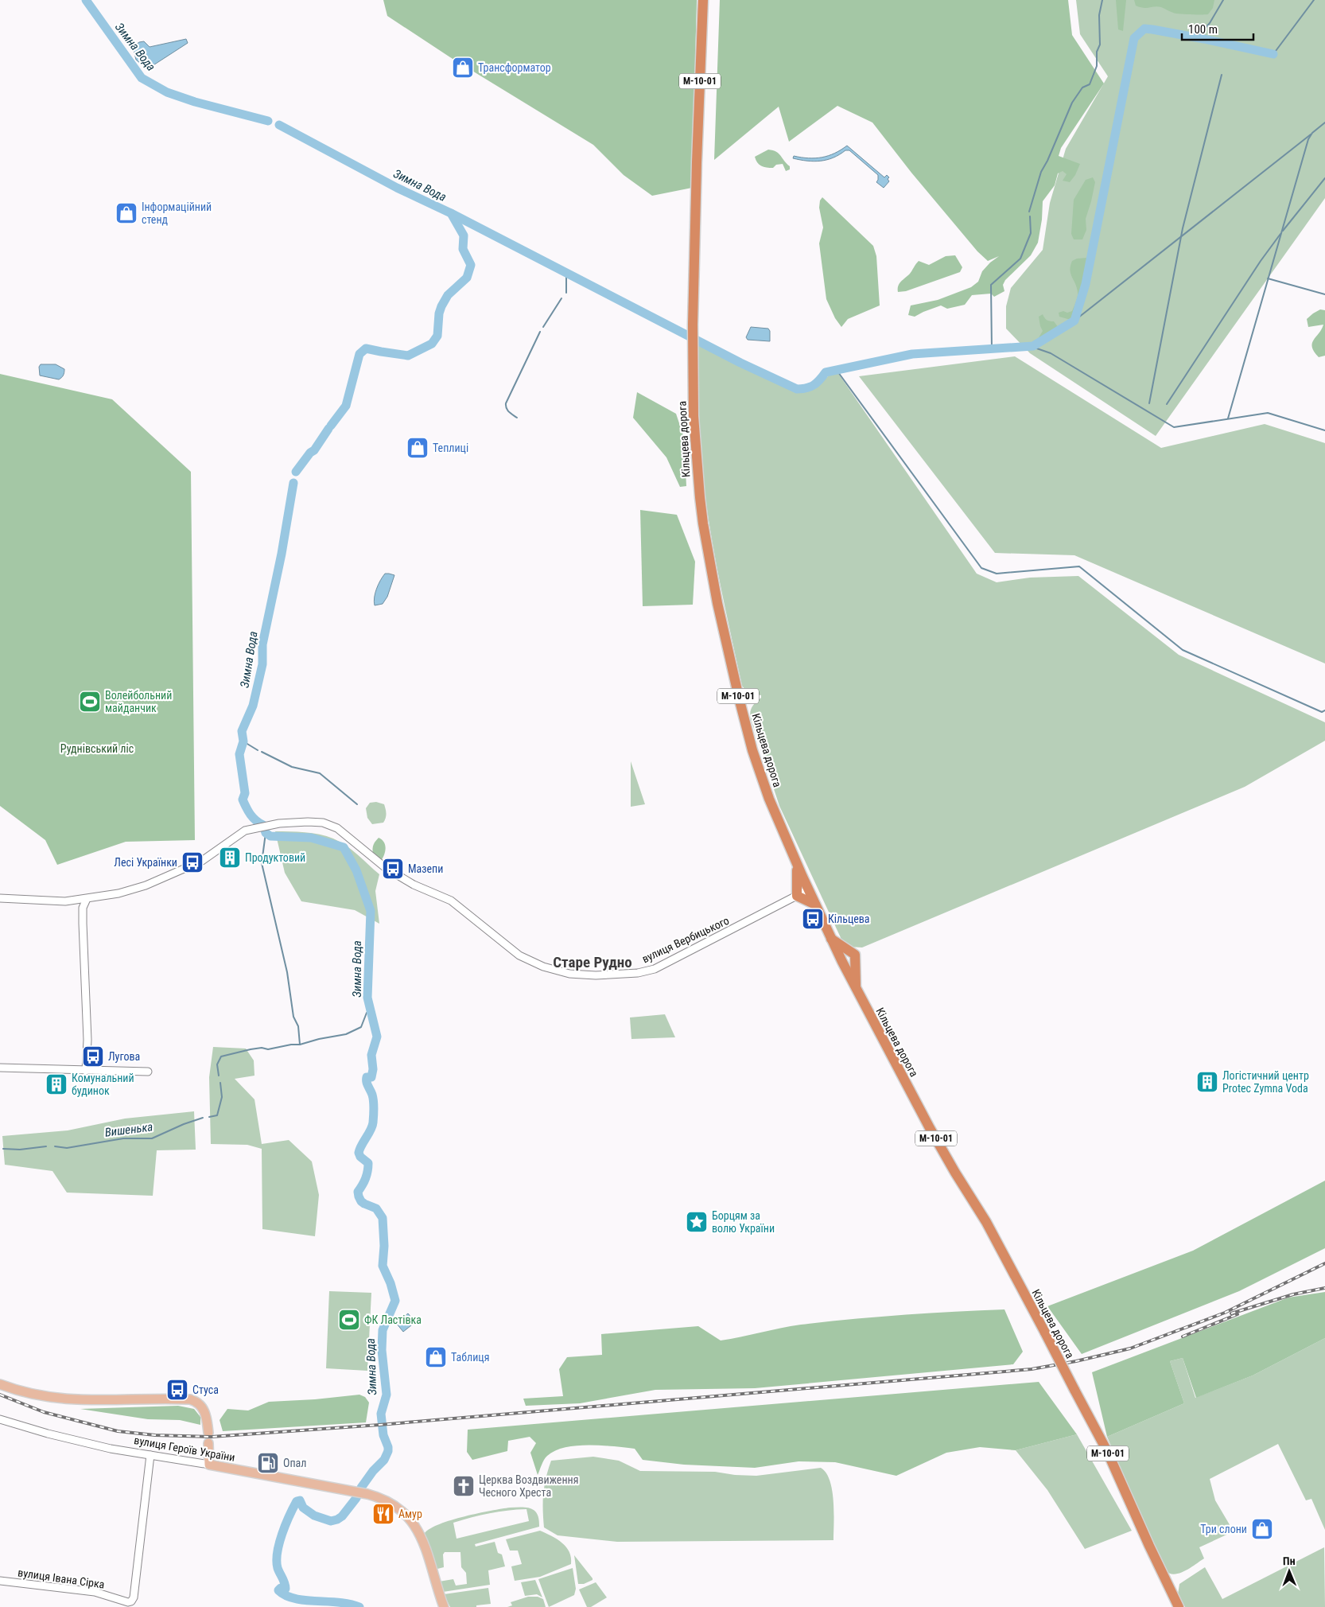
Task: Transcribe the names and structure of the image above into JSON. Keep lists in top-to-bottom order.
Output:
{
  "streets": {
    "highway": ["М-10-01", "Кільцева дорога"],
    "main road": ["вулиця Героїв України"],
    "street": ["вулиця Вербицького", "вулиця Івана Сірка"]
  },
  "crossings": [
    ["Кільцева дорога", "вулиця Вербицького"],
    ["вулиця Героїв України", "вулиця Івана Сірка"]
  ],
  "districts": ["Старе Рудно"],
  "water": ["Зимна Вода", "Вишенька"],
  "parks": ["Руднівський ліс"],
  "places": {
    "shop": [
      "Трансформатор",
      "Інформаційний стенд",
      "Теплиці",
      "Таблиця",
      "Три слони"
    ],
    "sports": ["Волейбольний майданчик", "ФК Ластівка"],
    "building": ["Продуктовий", "Логістичний центр Protec Zymna Voda", "Комунальний будинок"],
    "bus stop": [
      "Лесі Українки",
      "Мазепи",
      "Кільцева",
      "Лугова",
      "Стуса"
    ],
    "place": ["Борцям за волю України"],
    "fuel station": ["Опал"],
    "church": ["Церква Воздвиження Чесного Хреста"],
    "restaurant": ["Амур"]
  },
  "scale_bar": "100 m",
  "north": "top"
}
